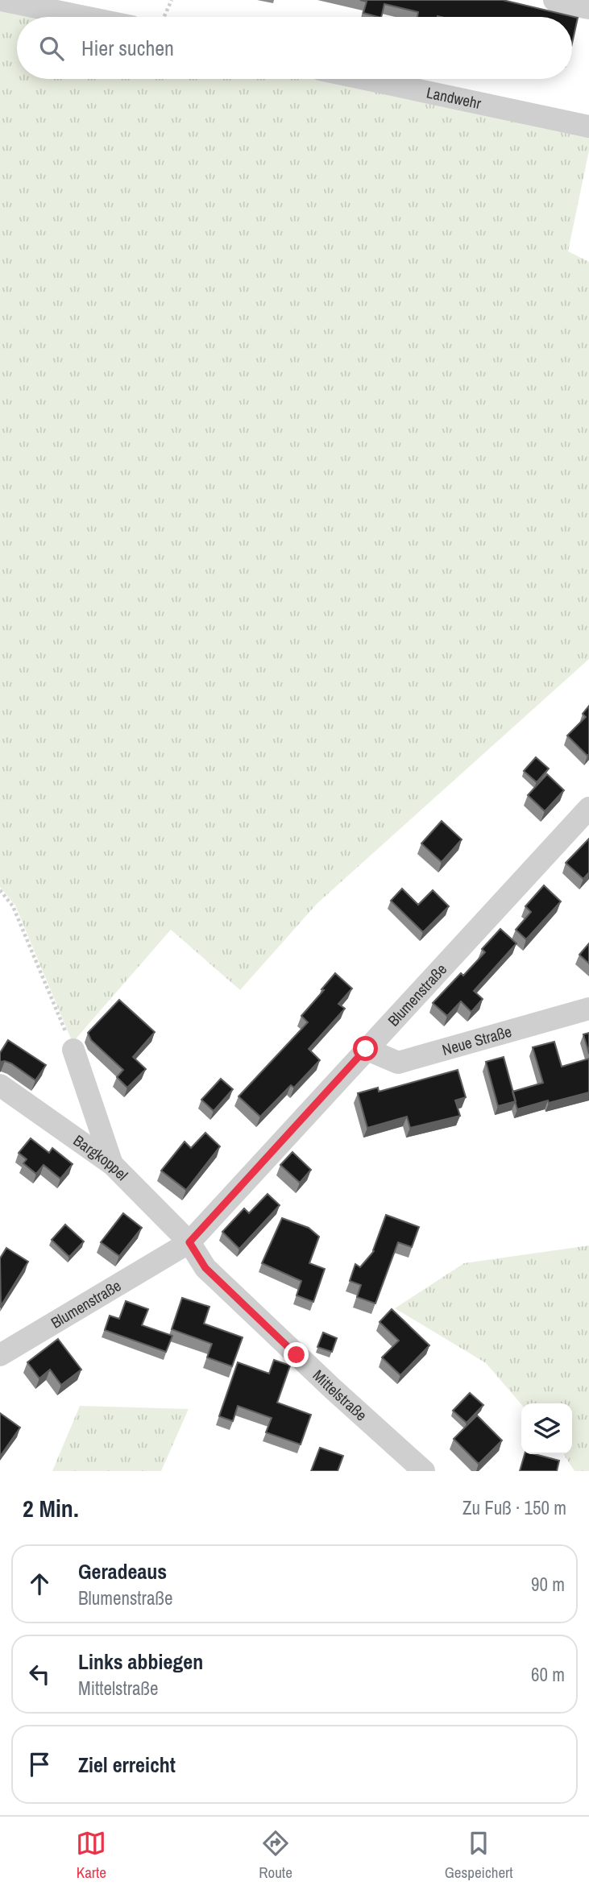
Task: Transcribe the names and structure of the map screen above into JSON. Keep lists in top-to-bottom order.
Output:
{
  "streets": {
    "street": [
      "Landwehr",
      "Blumenstraße",
      "Neue Straße",
      "Bargkoppel",
      "Mittelstraße"
    ]
  },
  "crossings": [
    ["Blumenstraße", "Neue Straße"],
    ["Blumenstraße", "Bargkoppel"],
    ["Blumenstraße", "Mittelstraße"],
    ["Bargkoppel", "Mittelstraße"]
  ],
  "page": {
    "search": "Hier suchen",
    "heading": ["2 Min.", "Zu Fuß · 150 m"],
    "list": [
      ["Geradeaus", "Blumenstraße", "90 m"],
      ["Links abbiegen", "Mittelstraße", "60 m"],
      "Ziel erreicht"
    ],
    "nav": ["Karte", "Route", "Gespeichert"]
  }
}
